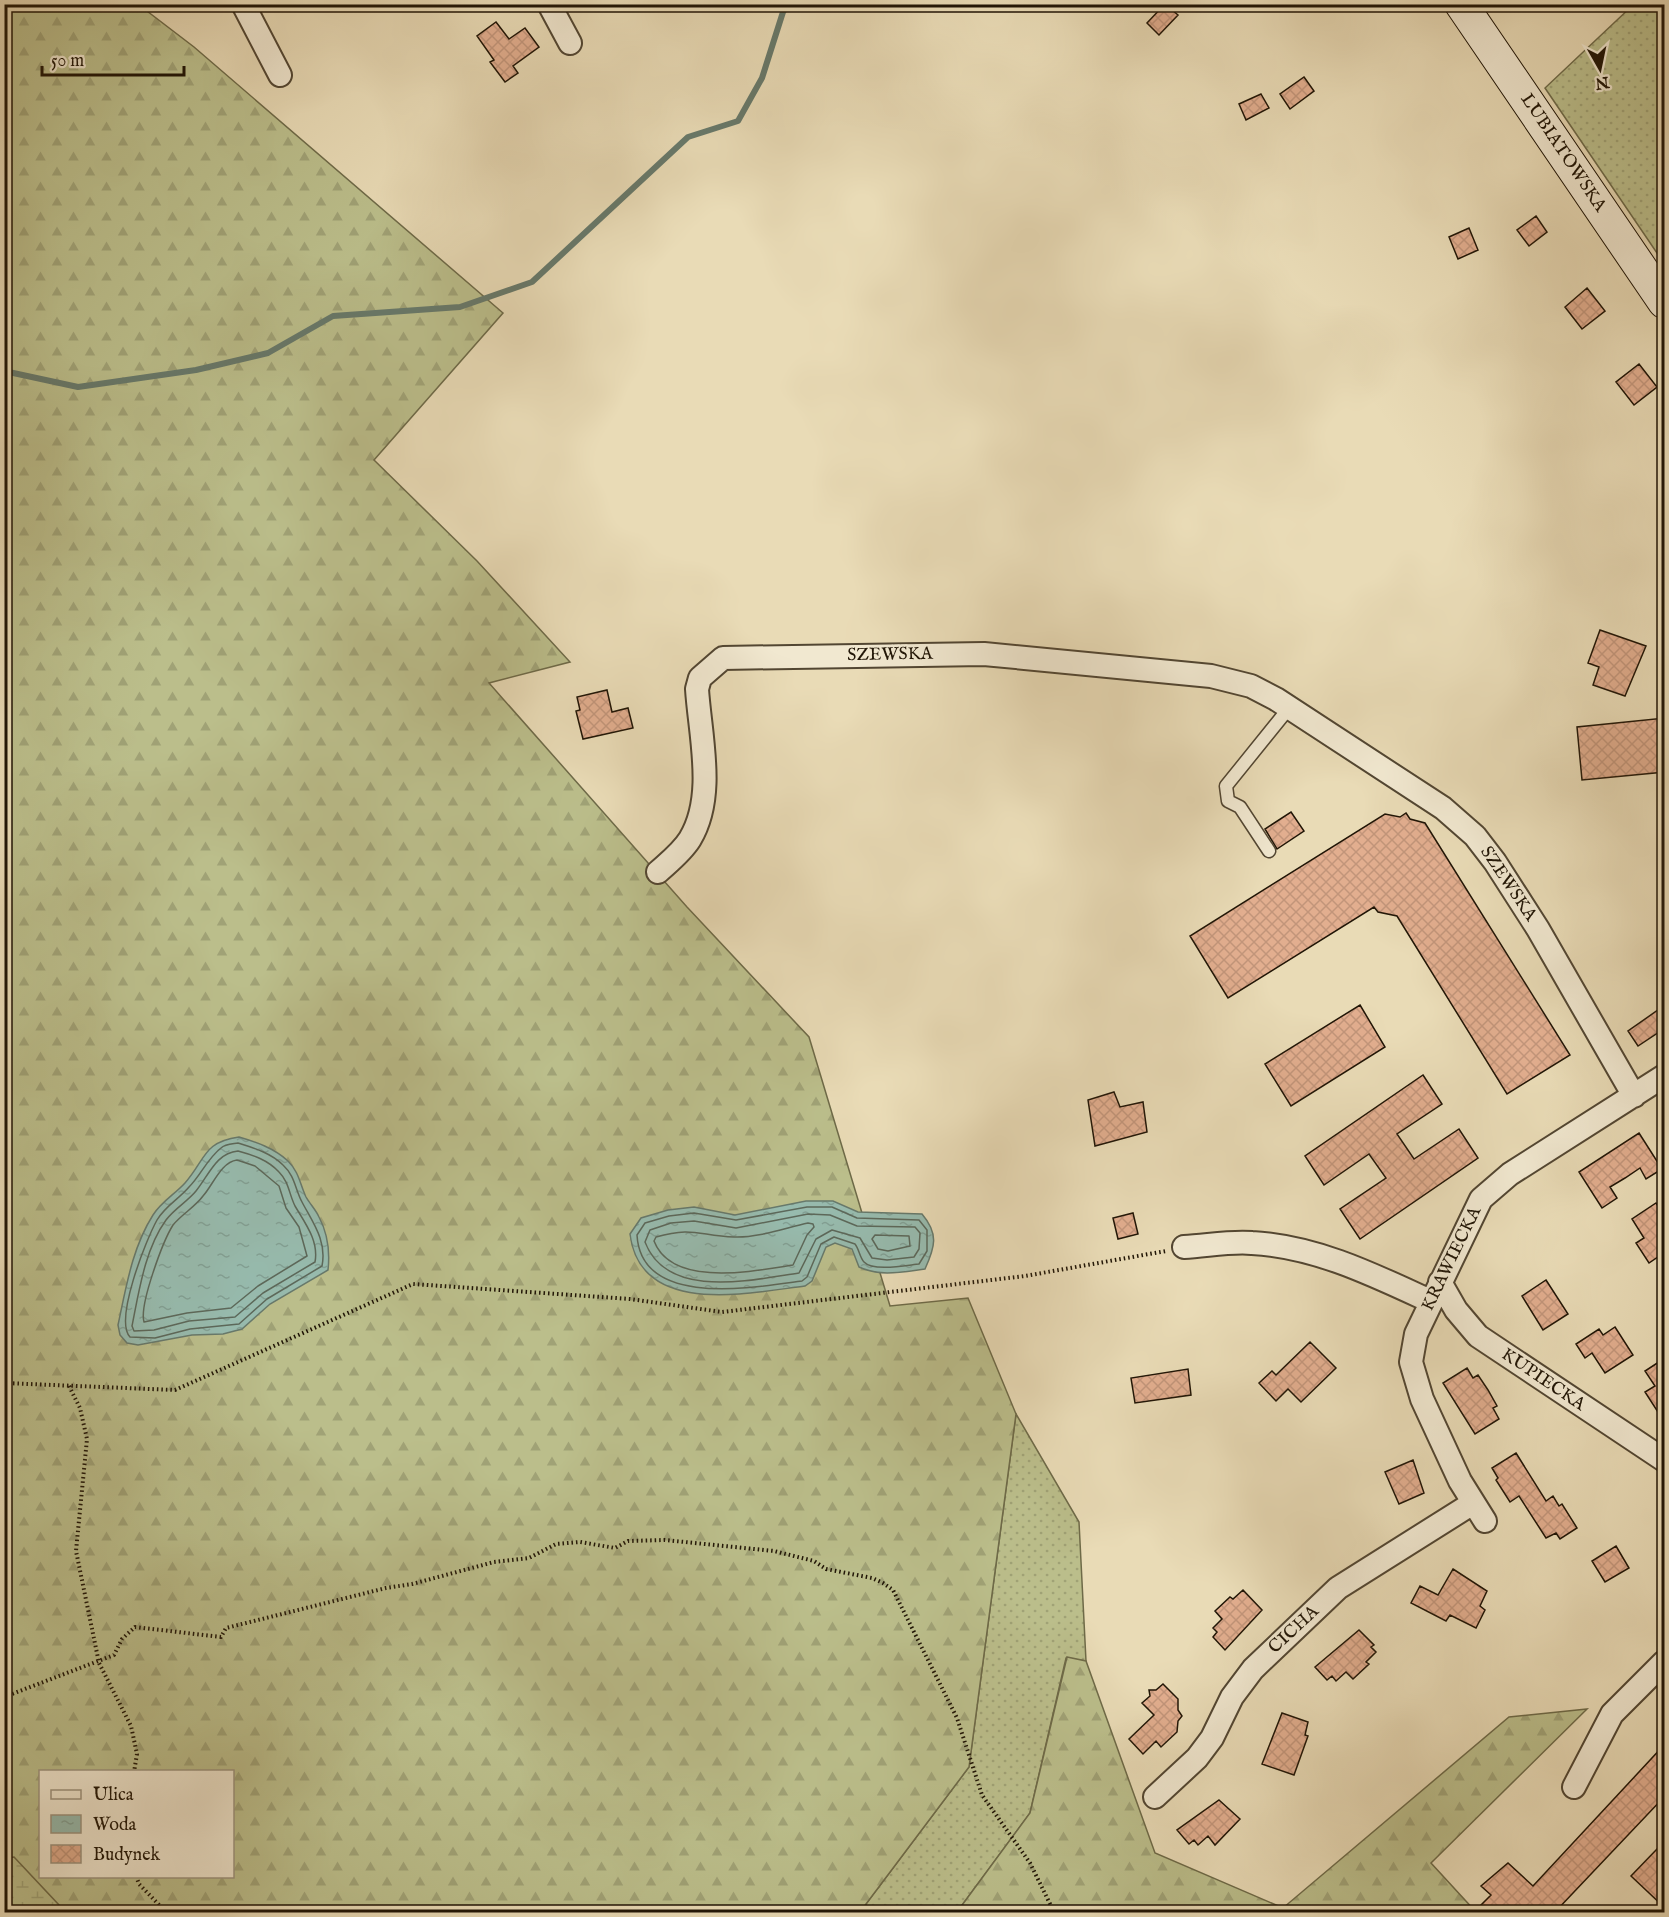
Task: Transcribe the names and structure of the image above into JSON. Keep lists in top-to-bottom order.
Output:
{
  "streets": {
    "street": [
      "LUBIATOWSKA",
      "SZEWSKA",
      "KRAWIECKA",
      "KUPIECKA",
      "CICHA"
    ]
  },
  "crossings": [
    ["SZEWSKA", "KRAWIECKA"],
    ["KRAWIECKA", "KUPIECKA"],
    ["KRAWIECKA", "CICHA"]
  ],
  "legend": ["Ulica", "Woda", "Budynek"],
  "scale_bar": "50 m",
  "north": "bottom"
}
